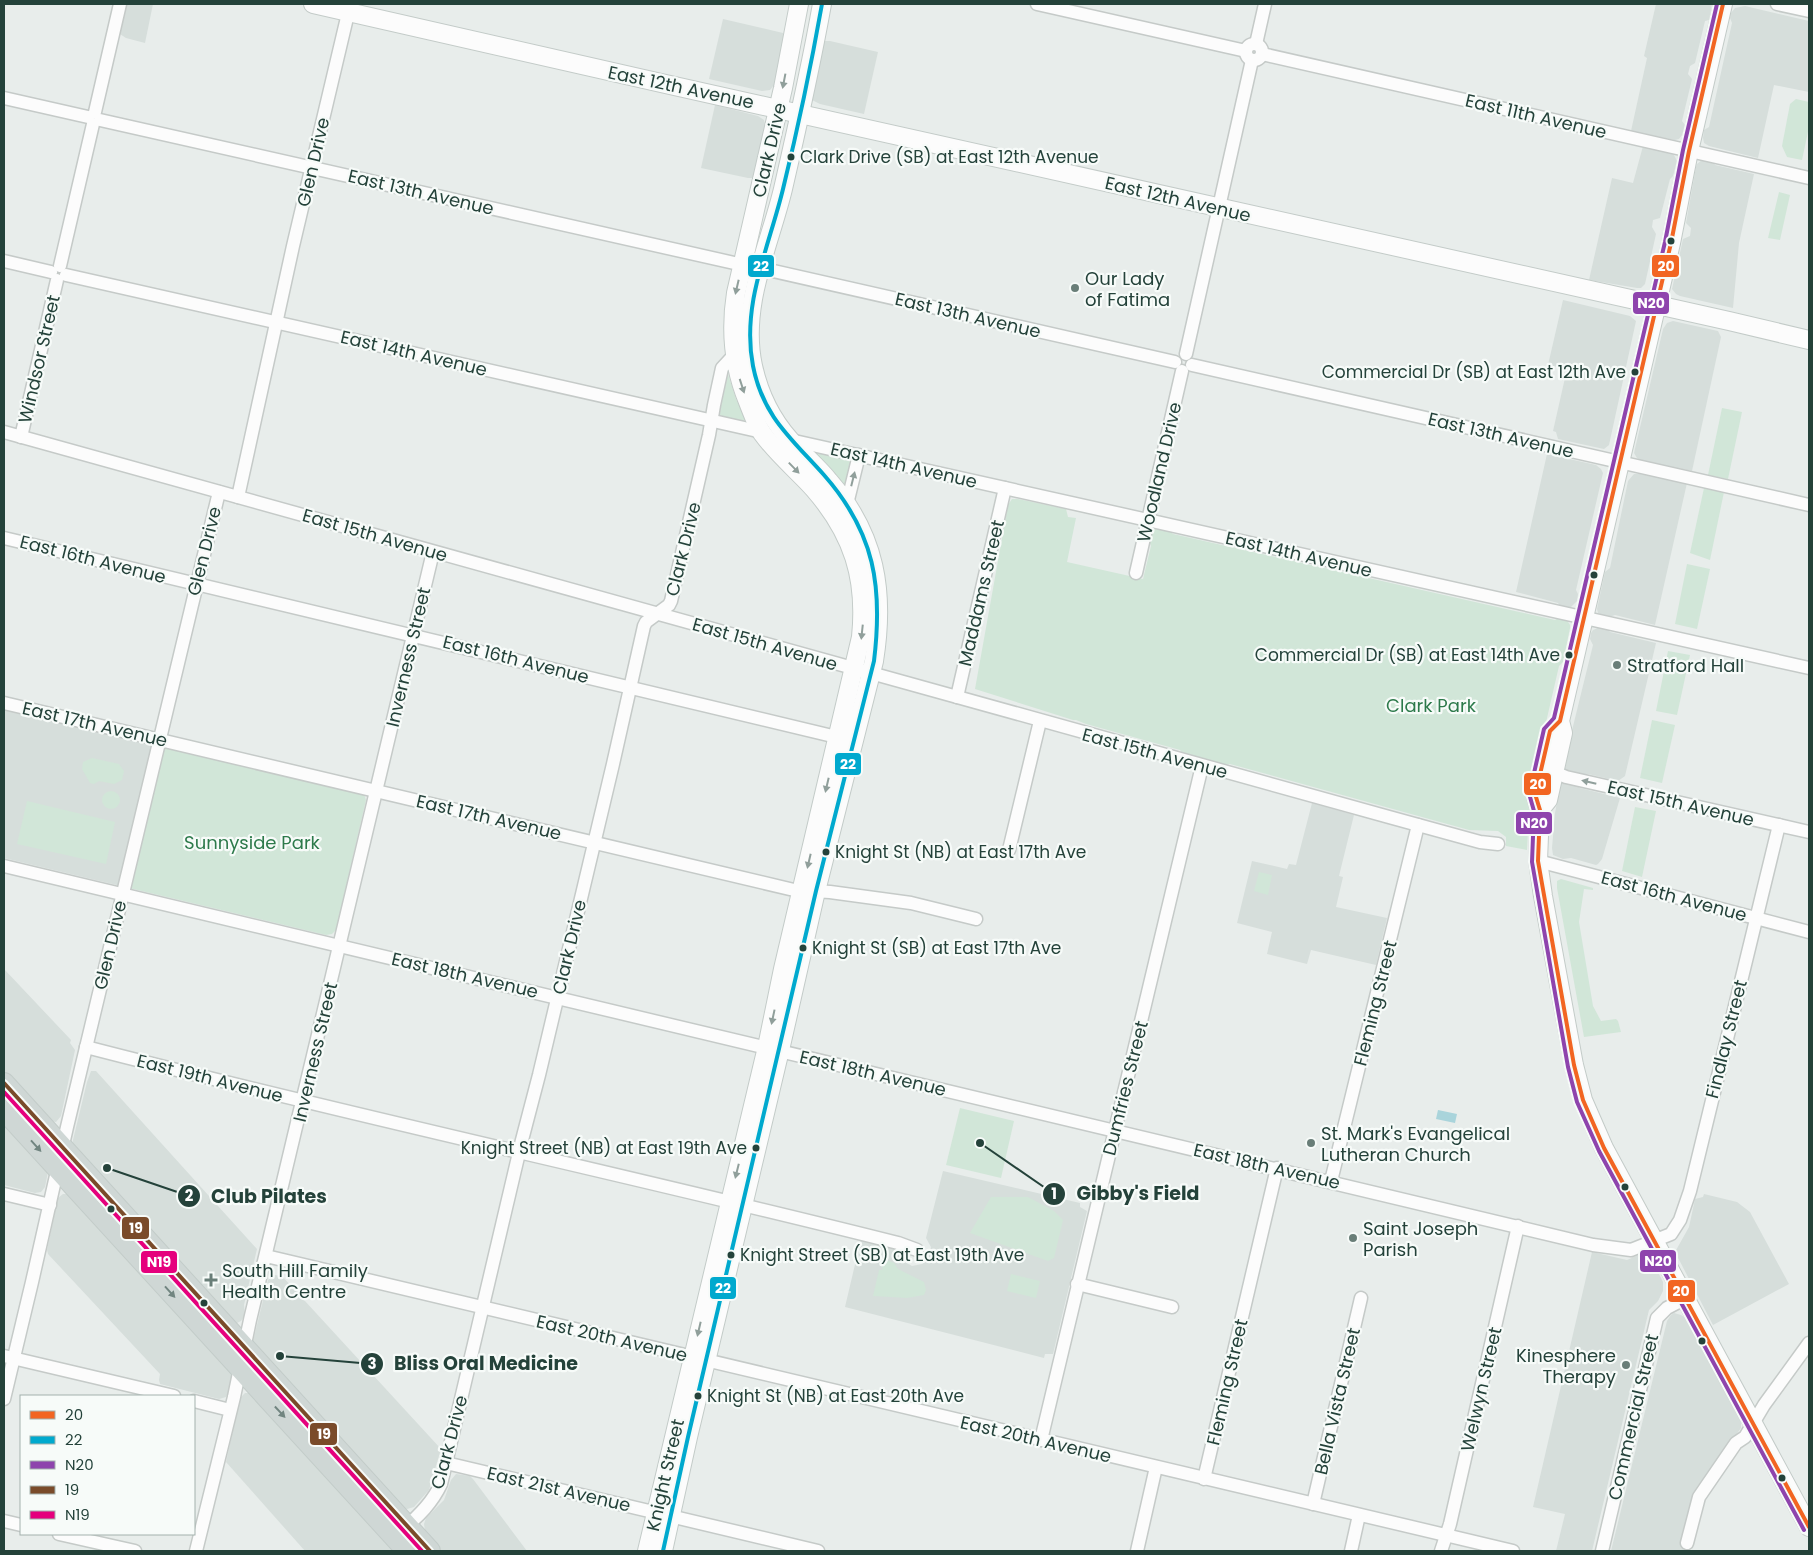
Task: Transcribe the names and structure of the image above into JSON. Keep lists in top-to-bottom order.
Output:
{
  "streets": {
    "street": [
      "East 12th Avenue",
      "East 11th Avenue",
      "Clark Drive",
      "Glen Drive",
      "East 13th Avenue",
      "East 14th Avenue",
      "Windsor Street",
      "Woodland Drive",
      "East 15th Avenue",
      "East 16th Avenue",
      "Maddams Street",
      "Inverness Street",
      "East 17th Avenue",
      "East 18th Avenue",
      "Fleming Street",
      "Findlay Street",
      "East 19th Avenue",
      "Dumfries Street",
      "East 20th Avenue",
      "Welwyn Street",
      "Bella Vista Street",
      "Commercial Street",
      "Knight Street",
      "East 21st Avenue"
    ]
  },
  "crossings": [
    ["East 12th Avenue", "Clark Drive"],
    ["East 12th Avenue", "Glen Drive"],
    ["East 12th Avenue", "Woodland Drive"],
    ["East 11th Avenue", "Woodland Drive"],
    ["Clark Drive", "East 13th Avenue"],
    ["Clark Drive", "East 14th Avenue"],
    ["Clark Drive", "East 15th Avenue"],
    ["Clark Drive", "East 16th Avenue"],
    ["Clark Drive", "East 17th Avenue"],
    ["Clark Drive", "East 18th Avenue"],
    ["Clark Drive", "East 19th Avenue"],
    ["Clark Drive", "East 20th Avenue"],
    ["Clark Drive", "Knight Street"],
    ["Clark Drive", "East 21st Avenue"],
    ["Glen Drive", "East 13th Avenue"],
    ["Glen Drive", "East 14th Avenue"],
    ["Glen Drive", "East 15th Avenue"],
    ["Glen Drive", "East 16th Avenue"],
    ["Glen Drive", "East 17th Avenue"],
    ["Glen Drive", "East 18th Avenue"],
    ["Glen Drive", "East 19th Avenue"],
    ["East 13th Avenue", "Windsor Street"],
    ["East 13th Avenue", "Woodland Drive"],
    ["East 14th Avenue", "Windsor Street"],
    ["East 14th Avenue", "Woodland Drive"],
    ["East 14th Avenue", "Maddams Street"],
    ["East 14th Avenue", "Knight Street"],
    ["Windsor Street", "East 15th Avenue"],
    ["East 15th Avenue", "Maddams Street"],
    ["East 15th Avenue", "Inverness Street"],
    ["East 15th Avenue", "Fleming Street"],
    ["East 15th Avenue", "Findlay Street"],
    ["East 15th Avenue", "Dumfries Street"],
    ["East 15th Avenue", "Knight Street"],
    ["East 16th Avenue", "Inverness Street"],
    ["East 16th Avenue", "Findlay Street"],
    ["East 16th Avenue", "Knight Street"],
    ["Inverness Street", "East 17th Avenue"],
    ["Inverness Street", "East 18th Avenue"],
    ["Inverness Street", "East 19th Avenue"],
    ["Inverness Street", "East 20th Avenue"],
    ["East 17th Avenue", "Knight Street"],
    ["East 18th Avenue", "Fleming Street"],
    ["East 18th Avenue", "Findlay Street"],
    ["East 18th Avenue", "Dumfries Street"],
    ["East 18th Avenue", "Welwyn Street"],
    ["East 18th Avenue", "Knight Street"],
    ["Fleming Street", "East 20th Avenue"],
    ["East 19th Avenue", "Knight Street"],
    ["Dumfries Street", "East 20th Avenue"],
    ["East 20th Avenue", "Welwyn Street"],
    ["East 20th Avenue", "Bella Vista Street"],
    ["East 20th Avenue", "Knight Street"],
    ["Knight Street", "East 21st Avenue"]
  ],
  "parks": ["Clark Park", "Sunnyside Park"],
  "places": {
    "other": [
      "Clark Drive (SB) at East 12th Avenue",
      "Our Lady of Fatima",
      "Commercial Dr (SB) at East 12th Ave",
      "Commercial Dr (SB) at East 14th Ave",
      "Stratford Hall",
      "Knight St (NB) at East 17th Ave",
      "Knight St (SB) at East 17th Ave",
      "Gibby's Field",
      "St. Mark's Evangelical Lutheran Church",
      "Knight Street (NB) at East 19th Ave",
      "Club Pilates",
      "Saint Joseph Parish",
      "Knight Street (SB) at East 19th Ave",
      "Bliss Oral Medicine",
      "Kinesphere Therapy",
      "Knight St (NB) at East 20th Ave"
    ],
    "health": ["South Hill Family Health Centre"]
  },
  "lines": [
    "transit line 20",
    "transit line 22",
    "transit line N20",
    "transit line 19",
    "transit line N19"
  ],
  "legend": [
    "20",
    "22",
    "N20",
    "19",
    "N19"
  ]
}
